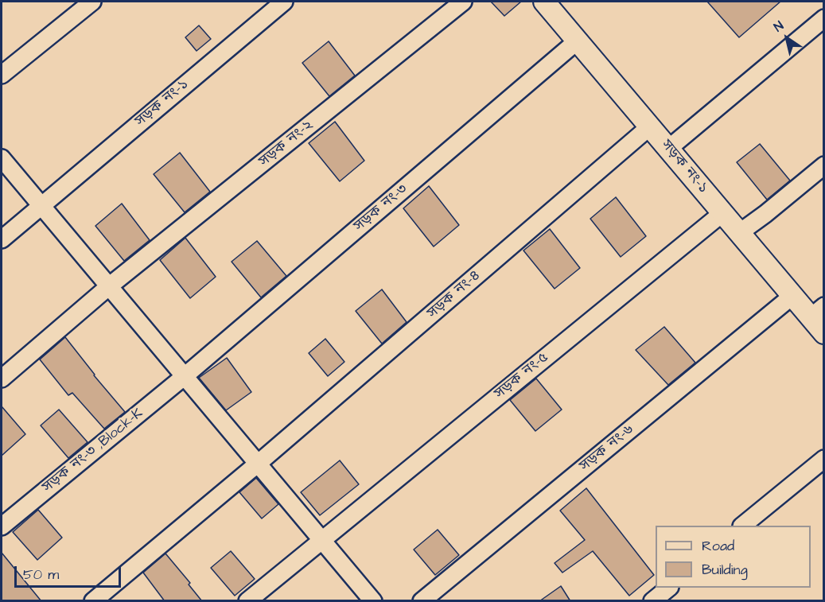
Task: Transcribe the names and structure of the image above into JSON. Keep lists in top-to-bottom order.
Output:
{
  "streets": {
    "street": [
      "সড়ক নং-১",
      "সড়ক নং-২",
      "সড়ক নং-৩",
      "সড়ক নং-৪",
      "সড়ক নং-৫",
      "সড়ক নং-৬",
      "সড়ক নং-৩ ,Block-K"
    ]
  },
  "crossings": [
    ["সড়ক নং-১", "সড়ক নং-৩"],
    ["সড়ক নং-১", "সড়ক নং-৪"],
    ["সড়ক নং-১", "সড়ক নং-৫"],
    ["সড়ক নং-১", "সড়ক নং-৬"],
    ["সড়ক নং-৩", "সড়ক নং-৩ ,Block-K"]
  ],
  "legend": ["Road", "Building"],
  "scale_bar": "50 m",
  "north": "top left"
}
